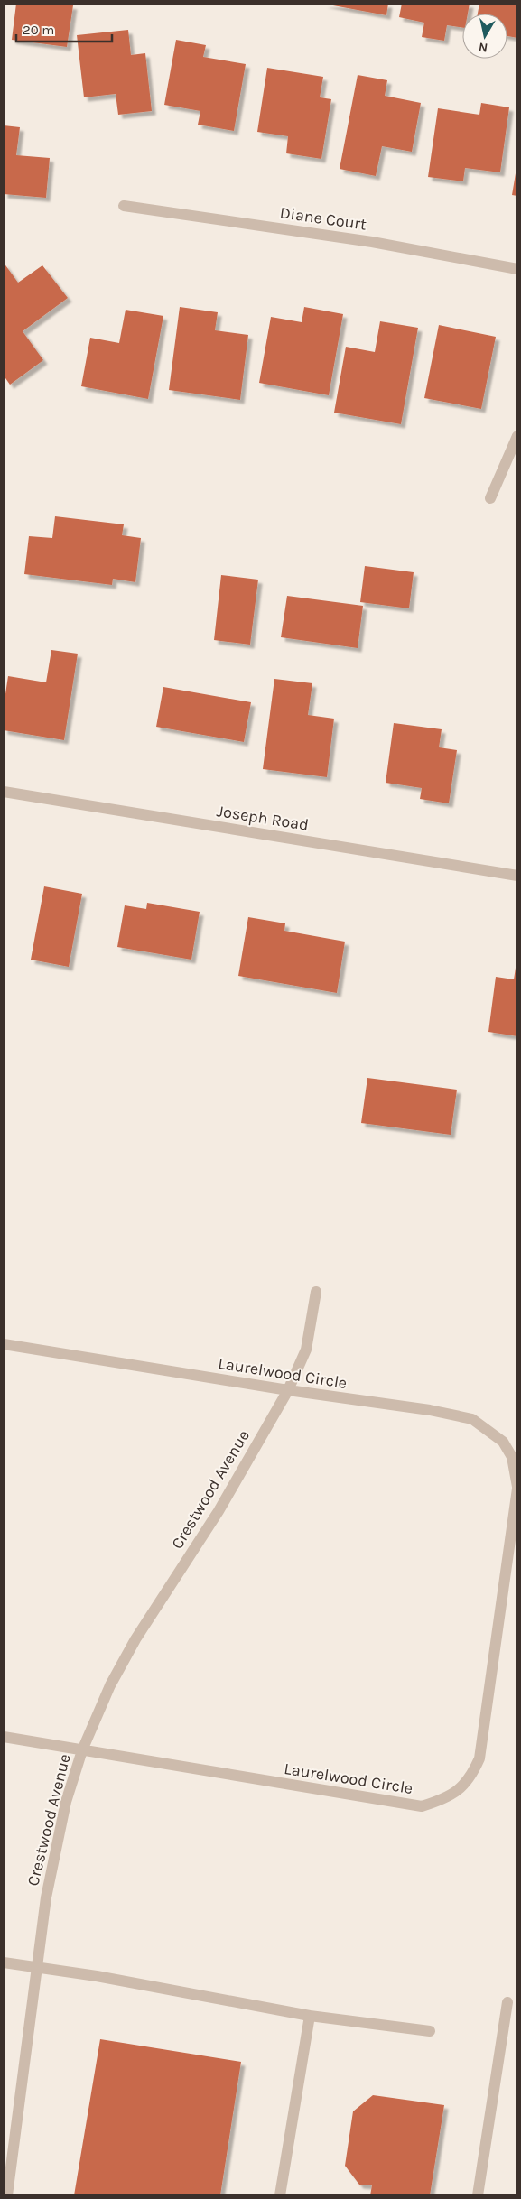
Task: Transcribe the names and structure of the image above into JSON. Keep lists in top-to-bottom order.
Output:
{
  "streets": {
    "street": [
      "Diane Court",
      "Joseph Road",
      "Laurelwood Circle",
      "Crestwood Avenue"
    ]
  },
  "crossings": [
    ["Laurelwood Circle", "Crestwood Avenue"]
  ],
  "scale_bar": "20 m",
  "north": "bottom"
}
